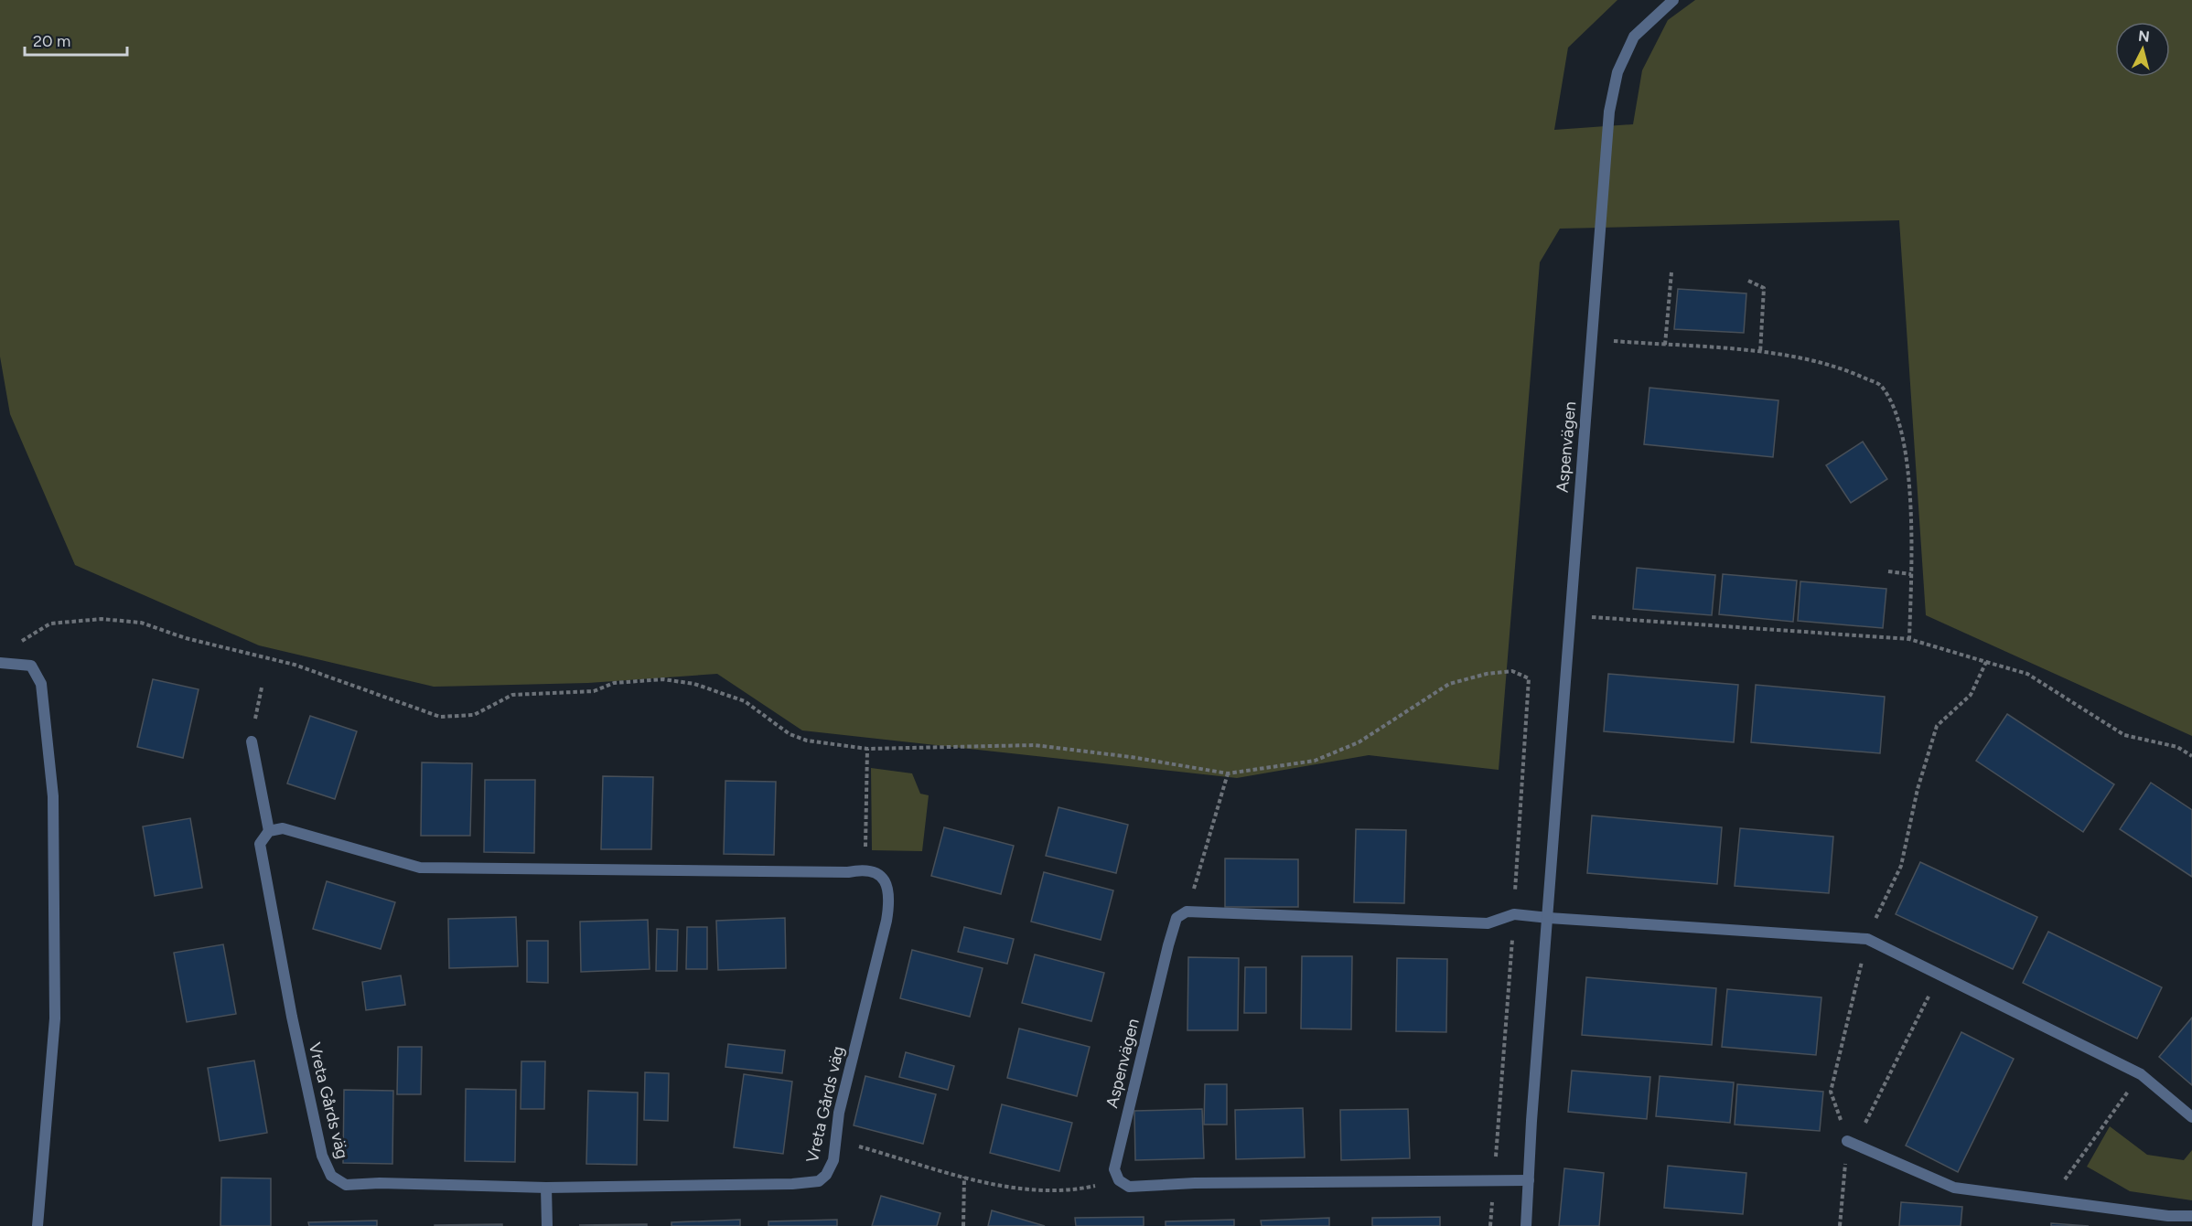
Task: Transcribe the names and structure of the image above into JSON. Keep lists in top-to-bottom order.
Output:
{
  "streets": {
    "street": ["Aspenvägen", "Vreta Gårds väg"]
  },
  "scale_bar": "20 m",
  "north": "top"
}
